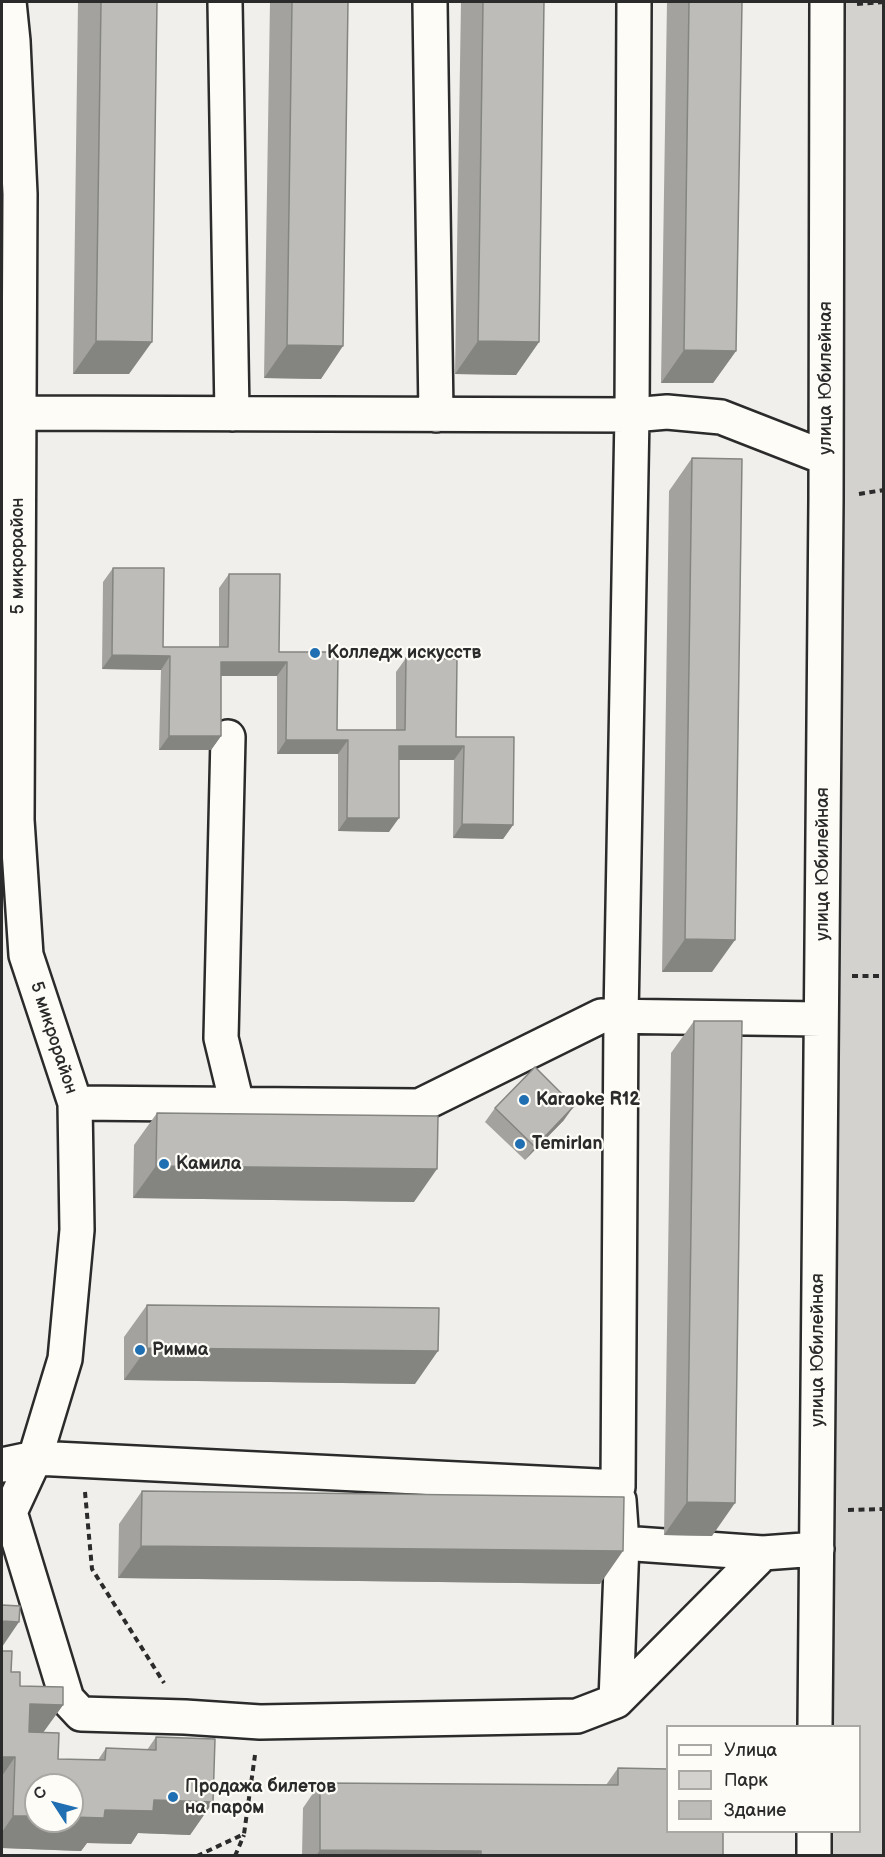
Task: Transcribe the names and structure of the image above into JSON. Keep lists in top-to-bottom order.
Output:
{
  "streets": {
    "street": ["улица Юбилейная", "5 микрорайон"]
  },
  "places": [
    "Колледж искусств",
    "Karaoke R12",
    "Temirlan",
    "Камила",
    "Римма",
    "Продажа билетов на паром"
  ],
  "legend": ["Улица", "Парк", "Здание"],
  "north": "top left"
}
